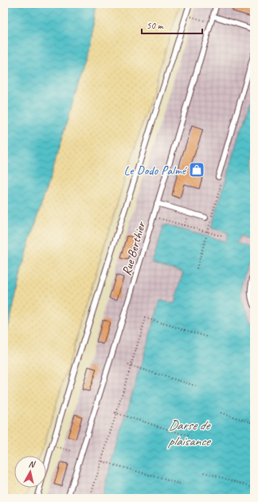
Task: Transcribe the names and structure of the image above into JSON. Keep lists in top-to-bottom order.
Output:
{
  "streets": {
    "lane": ["Rue Berthier"]
  },
  "water": ["Darse de plaisance"],
  "places": {
    "shop": ["Le Dodo Palmé"]
  },
  "scale_bar": "50 m",
  "north": "top"
}
